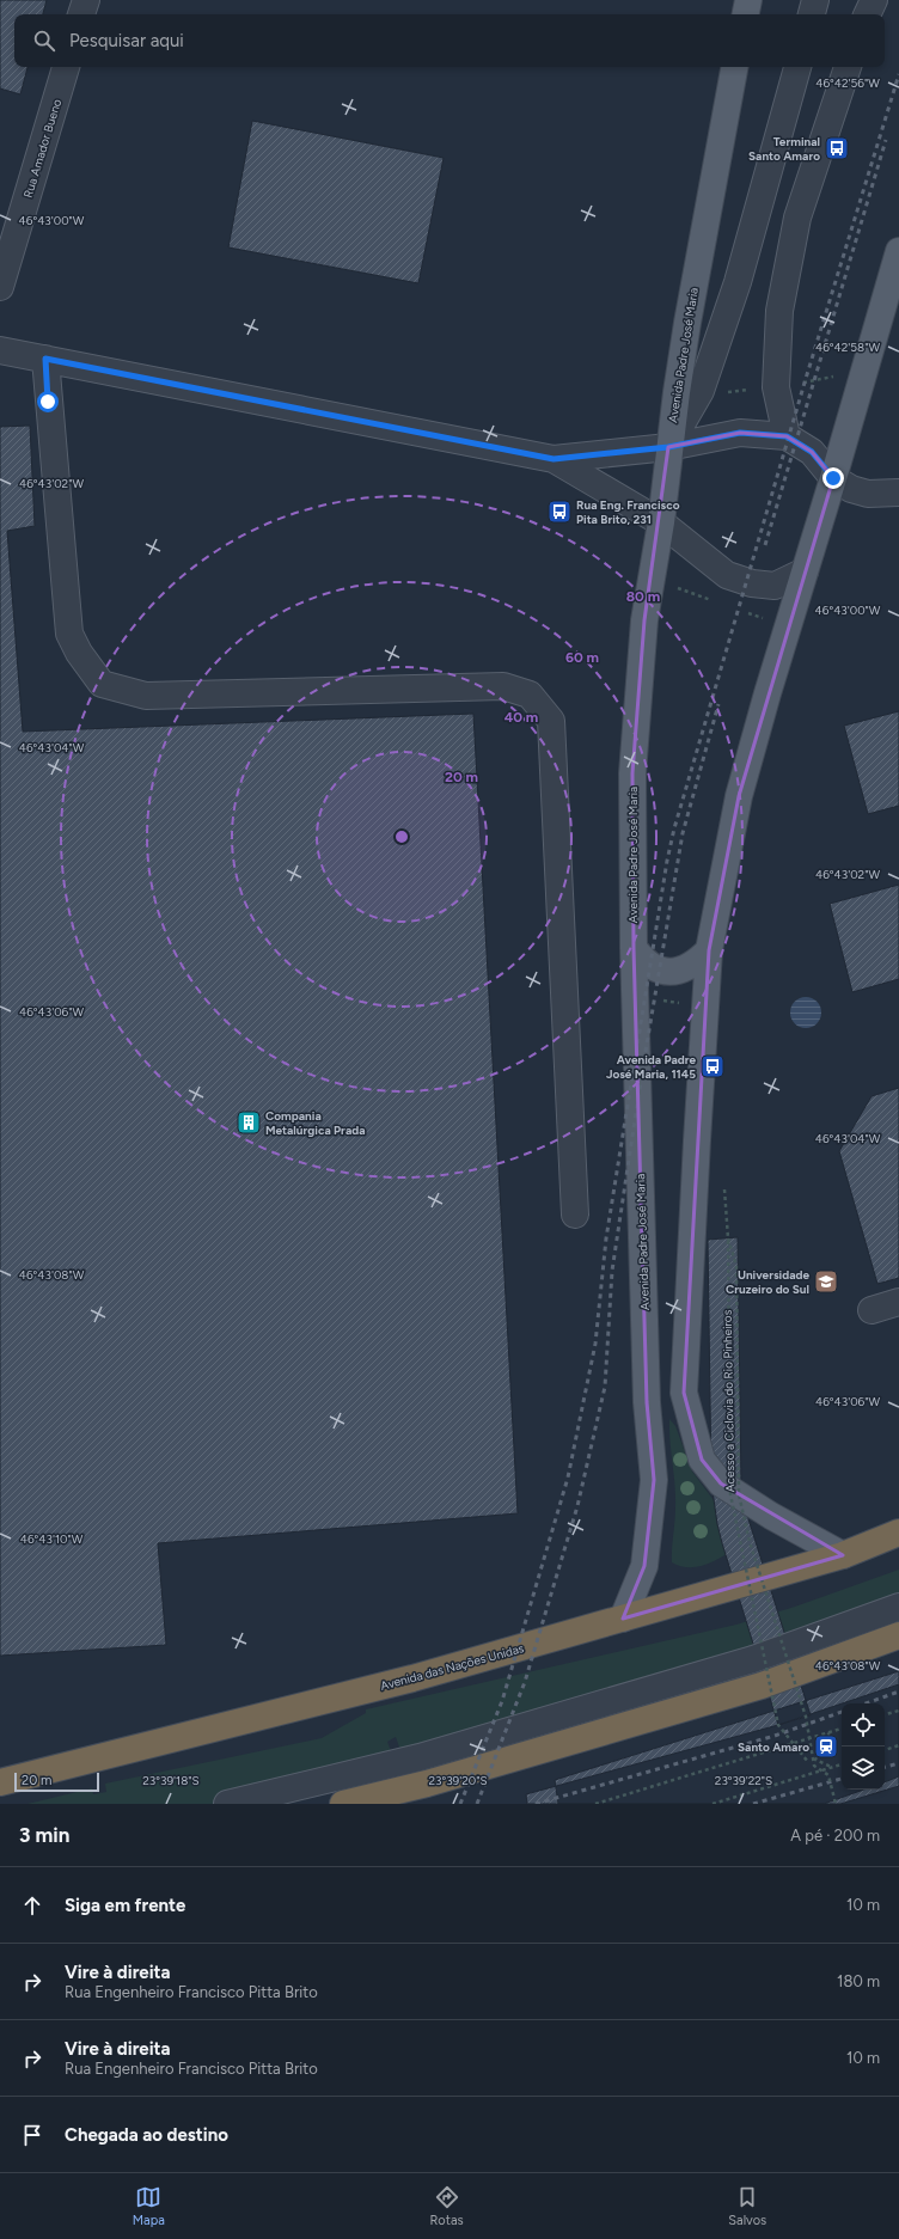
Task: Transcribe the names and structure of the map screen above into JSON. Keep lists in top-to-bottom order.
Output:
{
  "streets": {
    "highway": ["Avenida das Nações Unidas"],
    "main road": ["Avenida Padre José Maria"],
    "street": ["Rua Amador Bueno"],
    "path": ["Acesso a Ciclovia do Rio Pinheiros"]
  },
  "crossings": [
    ["Avenida Padre José Maria", "Avenida das Nações Unidas"]
  ],
  "places": {
    "bus stop": ["Terminal Santo Amaro", "Rua Eng. Francisco Pita Brito, 231", "Avenida Padre José Maria, 1145"],
    "building": ["Compania Metalúrgica Prada"],
    "school or university": ["Universidade Cruzeiro do Sul"],
    "station": ["Santo Amaro"]
  },
  "scale_bar": "20 m",
  "page": {
    "search": "Pesquisar aqui",
    "scale": "20 m",
    "heading": ["3 min", "A pé · 200 m"],
    "list": [
      ["Siga em frente", "10 m"],
      ["Vire à direita", "Rua Engenheiro Francisco Pitta Brito", "180 m"],
      ["Vire à direita", "Rua Engenheiro Francisco Pitta Brito", "10 m"],
      "Chegada ao destino"
    ],
    "nav": ["Mapa", "Rotas", "Salvos"]
  },
  "coordinates": [
    "46°42'56\"W",
    "46°43'00\"W",
    "46°42'58\"W",
    "46°43'02\"W",
    "46°43'04\"W",
    "46°43'06\"W",
    "46°43'08\"W",
    "46°43'10\"W",
    "23°39'18\"S",
    "23°39'20\"S",
    "23°39'22\"S"
  ],
  "rings": [
    "80 m",
    "60 m",
    "40 m",
    "20 m"
  ]
}
